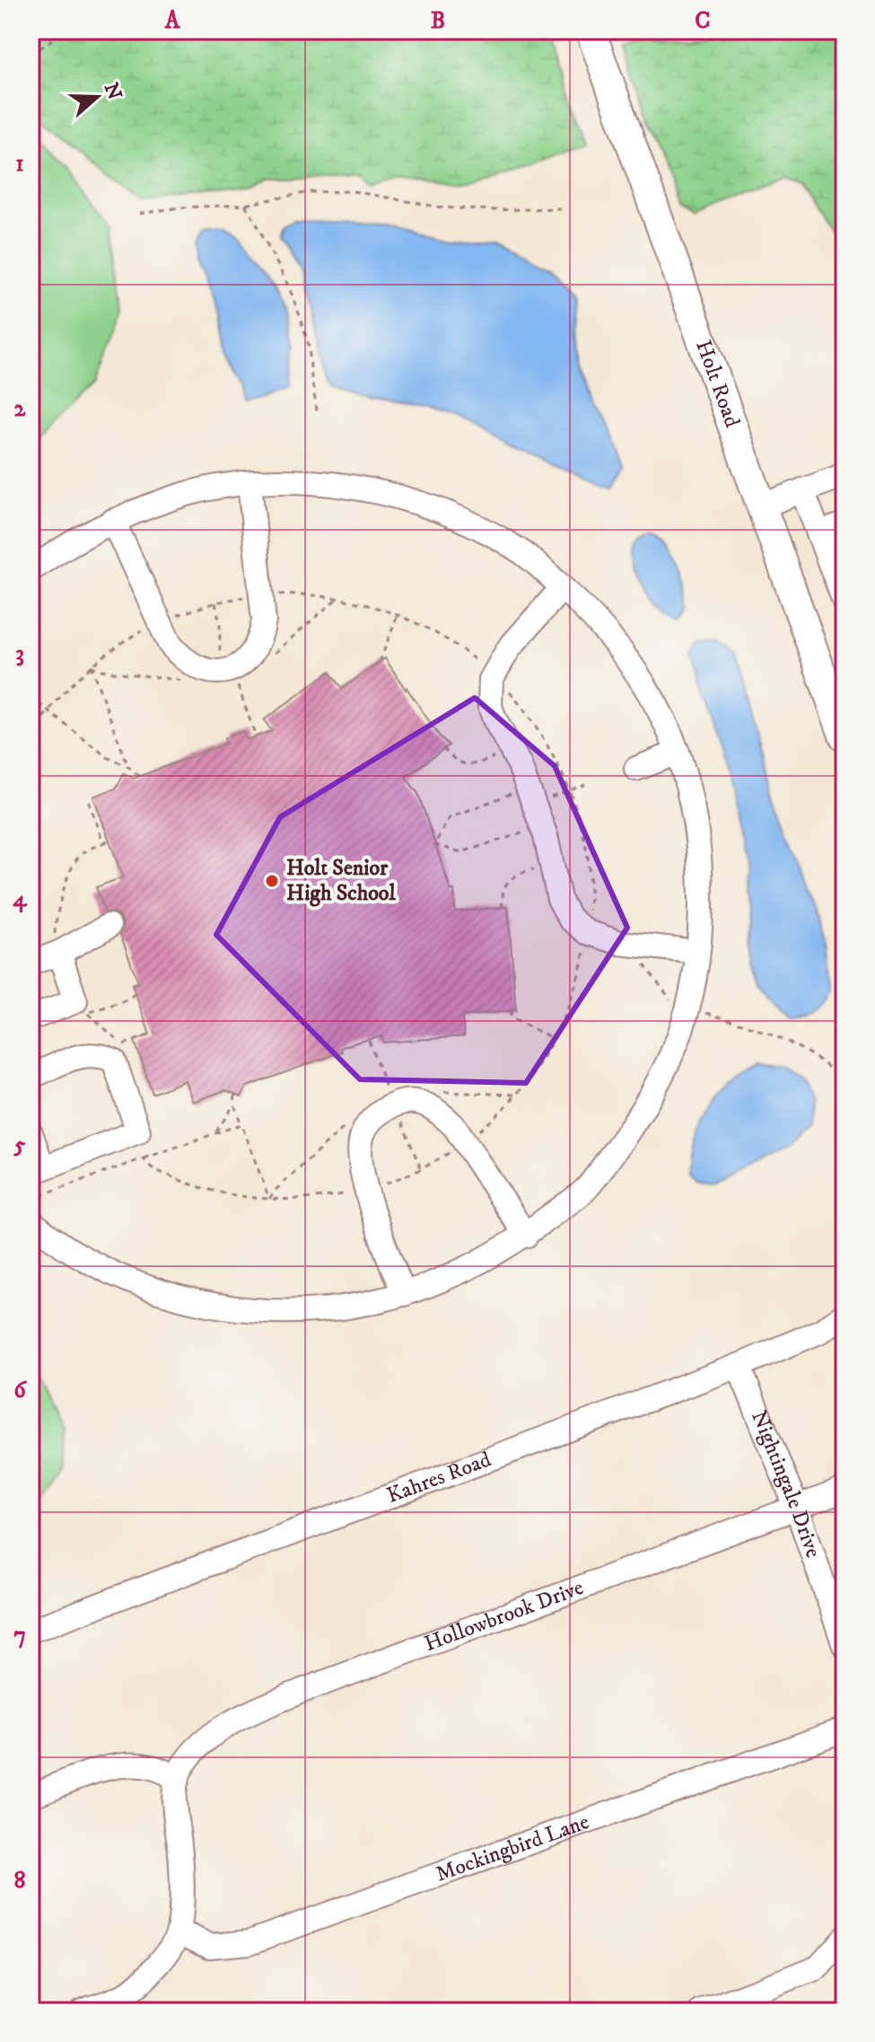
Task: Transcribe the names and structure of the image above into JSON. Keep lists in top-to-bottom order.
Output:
{
  "streets": {
    "main road": ["Holt Road"],
    "street": [
      "Kahres Road",
      "Nightingale Drive",
      "Hollowbrook Drive",
      "Mockingbird Lane"
    ]
  },
  "crossings": [
    ["Kahres Road", "Nightingale Drive"],
    ["Nightingale Drive", "Hollowbrook Drive"]
  ],
  "places": ["Holt Senior High School"],
  "north": "right",
  "grid": {
    "columns": ["A", "B", "C"],
    "rows": [
      "1",
      "2",
      "3",
      "4",
      "5",
      "6",
      "7",
      "8"
    ]
  }
}
